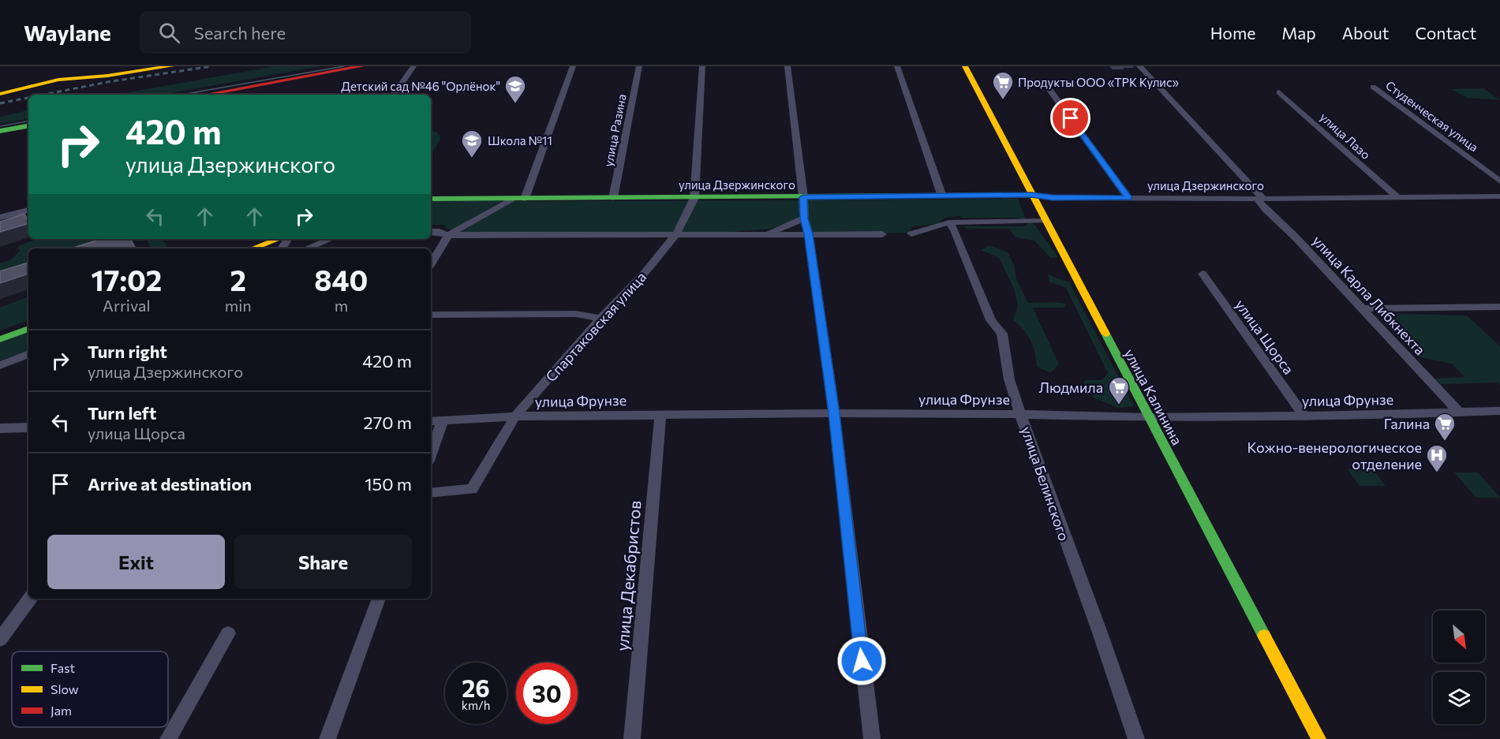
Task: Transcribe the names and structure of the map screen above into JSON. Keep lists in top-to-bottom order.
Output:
{
  "streets": {
    "street": [
      "Студенческая улица",
      "улица Разина",
      "улица Лазо",
      "улица Дзержинского",
      "улица Карла Либкнехта",
      "Спартаковская улица",
      "улица Щорса",
      "улица Калинина",
      "улица Фрунзе",
      "улица Белинского",
      "улица Декабристов"
    ]
  },
  "crossings": [
    ["улица Разина", "улица Дзержинского"],
    ["улица Лазо", "улица Дзержинского"],
    ["улица Дзержинского", "улица Карла Либкнехта"],
    ["улица Дзержинского", "Спартаковская улица"],
    ["улица Дзержинского", "улица Калинина"],
    ["улица Карла Либкнехта", "улица Фрунзе"],
    ["Спартаковская улица", "улица Фрунзе"],
    ["улица Щорса", "улица Фрунзе"],
    ["улица Калинина", "улица Фрунзе"],
    ["улица Фрунзе", "улица Белинского"],
    ["улица Фрунзе", "улица Декабристов"]
  ],
  "places": {
    "supermarket": ["Продукты ООО «ТРК Кулис»", "Людмила", "Галина"],
    "school or university": ["Детский сад №46 \"Орлёнок\"", "Школа №11"],
    "hospital": ["Кожно-венерологическое отделение"]
  },
  "legend": ["Fast", "Slow", "Jam"],
  "north": "bottom right",
  "page": {
    "header": "Waylane",
    "search": "Search here",
    "nav": [
      "Home",
      "Map",
      "About",
      "Contact"
    ],
    "turn": ["420 m", "улица Дзержинского"],
    "eta": [
      "17:02",
      "Arrival",
      "2",
      "min",
      "840",
      "m"
    ],
    "list": [
      {
        "name": "Turn right",
        "note": "улица Дзержинского",
        "value": "420 m"
      },
      {
        "name": "Turn left",
        "note": "улица Щорса",
        "value": "270 m"
      },
      {
        "name": "Arrive at destination",
        "value": "150 m"
      }
    ],
    "buttons": ["Exit", "Share"],
    "speed": "26 km/h",
    "limit": "30"
  }
}
